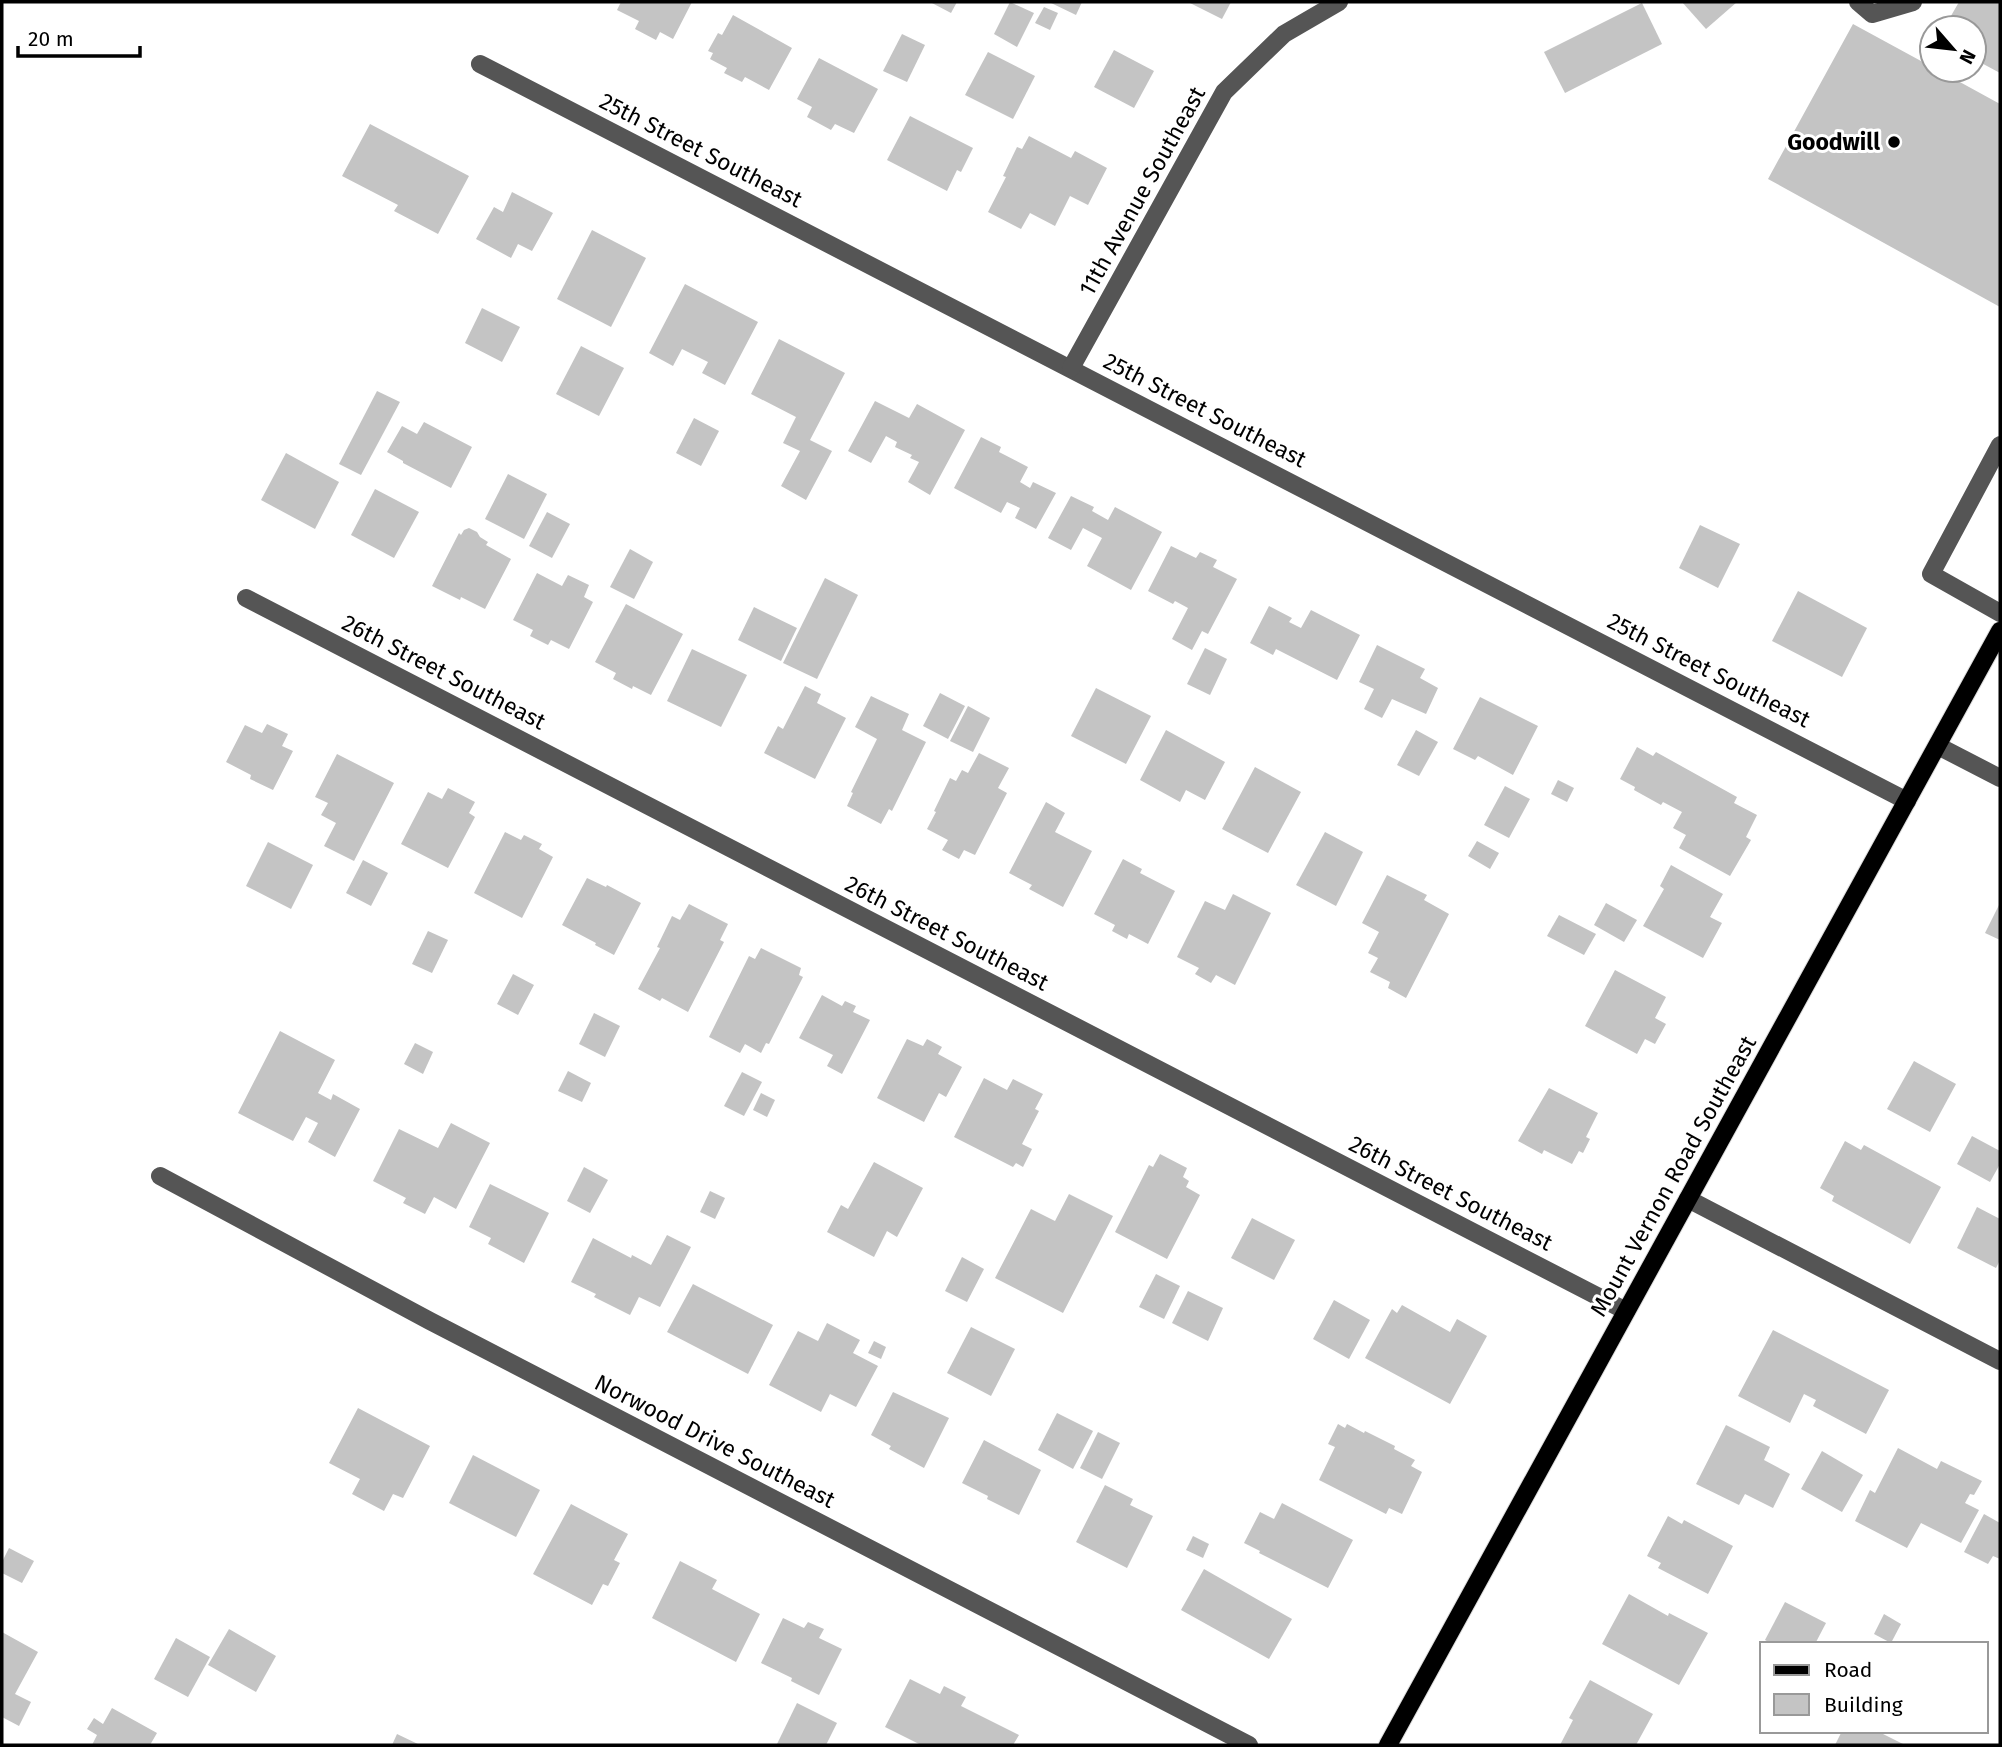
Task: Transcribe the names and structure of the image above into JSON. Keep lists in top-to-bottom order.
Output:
{
  "streets": {
    "main road": ["Mount Vernon Road Southeast"],
    "street": [
      "25th Street Southeast",
      "11th Avenue Southeast",
      "26th Street Southeast",
      "Norwood Drive Southeast"
    ]
  },
  "crossings": [
    ["25th Street Southeast", "11th Avenue Southeast"],
    ["25th Street Southeast", "Mount Vernon Road Southeast"],
    ["26th Street Southeast", "Mount Vernon Road Southeast"]
  ],
  "places": ["Goodwill"],
  "legend": ["Road", "Building"],
  "scale_bar": "20 m",
  "north": "bottom right"
}
